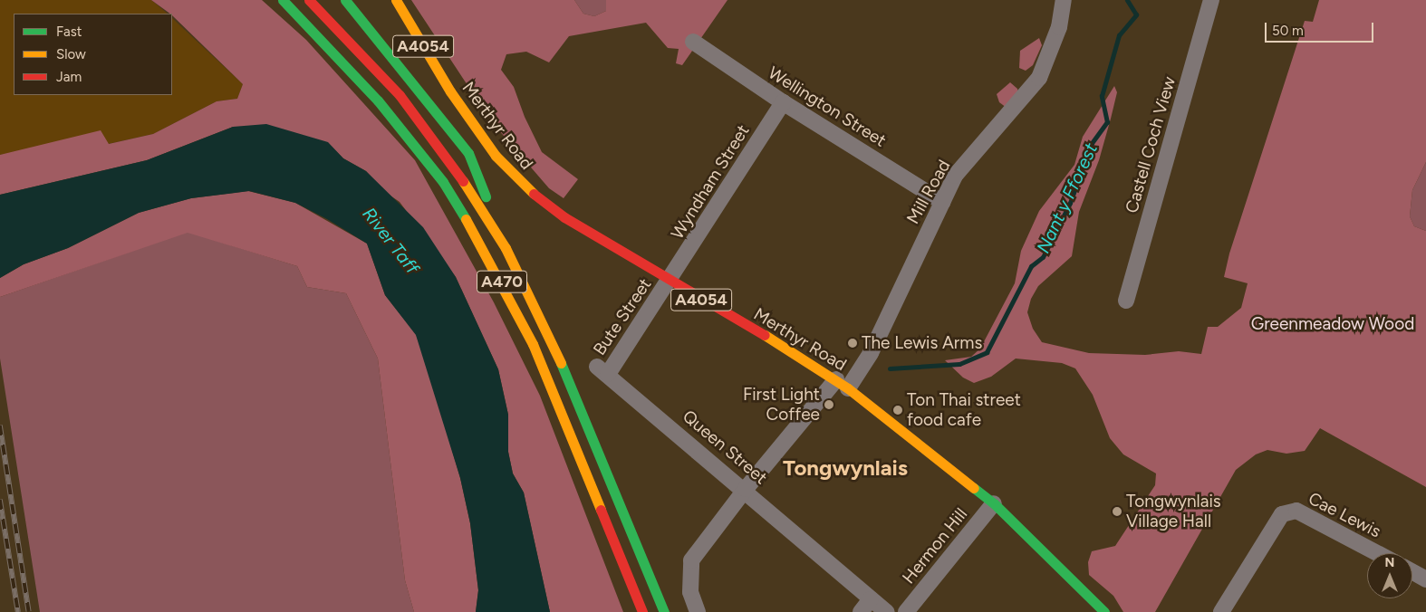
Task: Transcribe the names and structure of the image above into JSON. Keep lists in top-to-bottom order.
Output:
{
  "streets": {
    "main road": ["A4054", "Merthyr Road", "A470"],
    "street": [
      "Wellington Street",
      "Castell Coch View",
      "Wyndham Street",
      "Mill Road",
      "Bute Street",
      "Queen Street",
      "Cae Lewis",
      "Hermon Hill"
    ]
  },
  "crossings": [
    ["Wellington Street", "Wyndham Street"],
    ["Wellington Street", "Mill Road"],
    ["Merthyr Road", "Wyndham Street"],
    ["Merthyr Road", "Mill Road"],
    ["Merthyr Road", "Bute Street"],
    ["Merthyr Road", "Hermon Hill"],
    ["Wyndham Street", "Bute Street"],
    ["Mill Road", "Queen Street"],
    ["Bute Street", "Queen Street"]
  ],
  "districts": ["Tongwynlais"],
  "water": ["Nant y Fforest", "River Taff"],
  "parks": ["Greenmeadow Wood"],
  "places": [
    "The Lewis Arms",
    "First Light Coffee",
    "Ton Thai street food cafe",
    "Tongwynlais Village Hall"
  ],
  "legend": ["Fast", "Slow", "Jam"],
  "scale_bar": "50 m",
  "north": "top"
}
